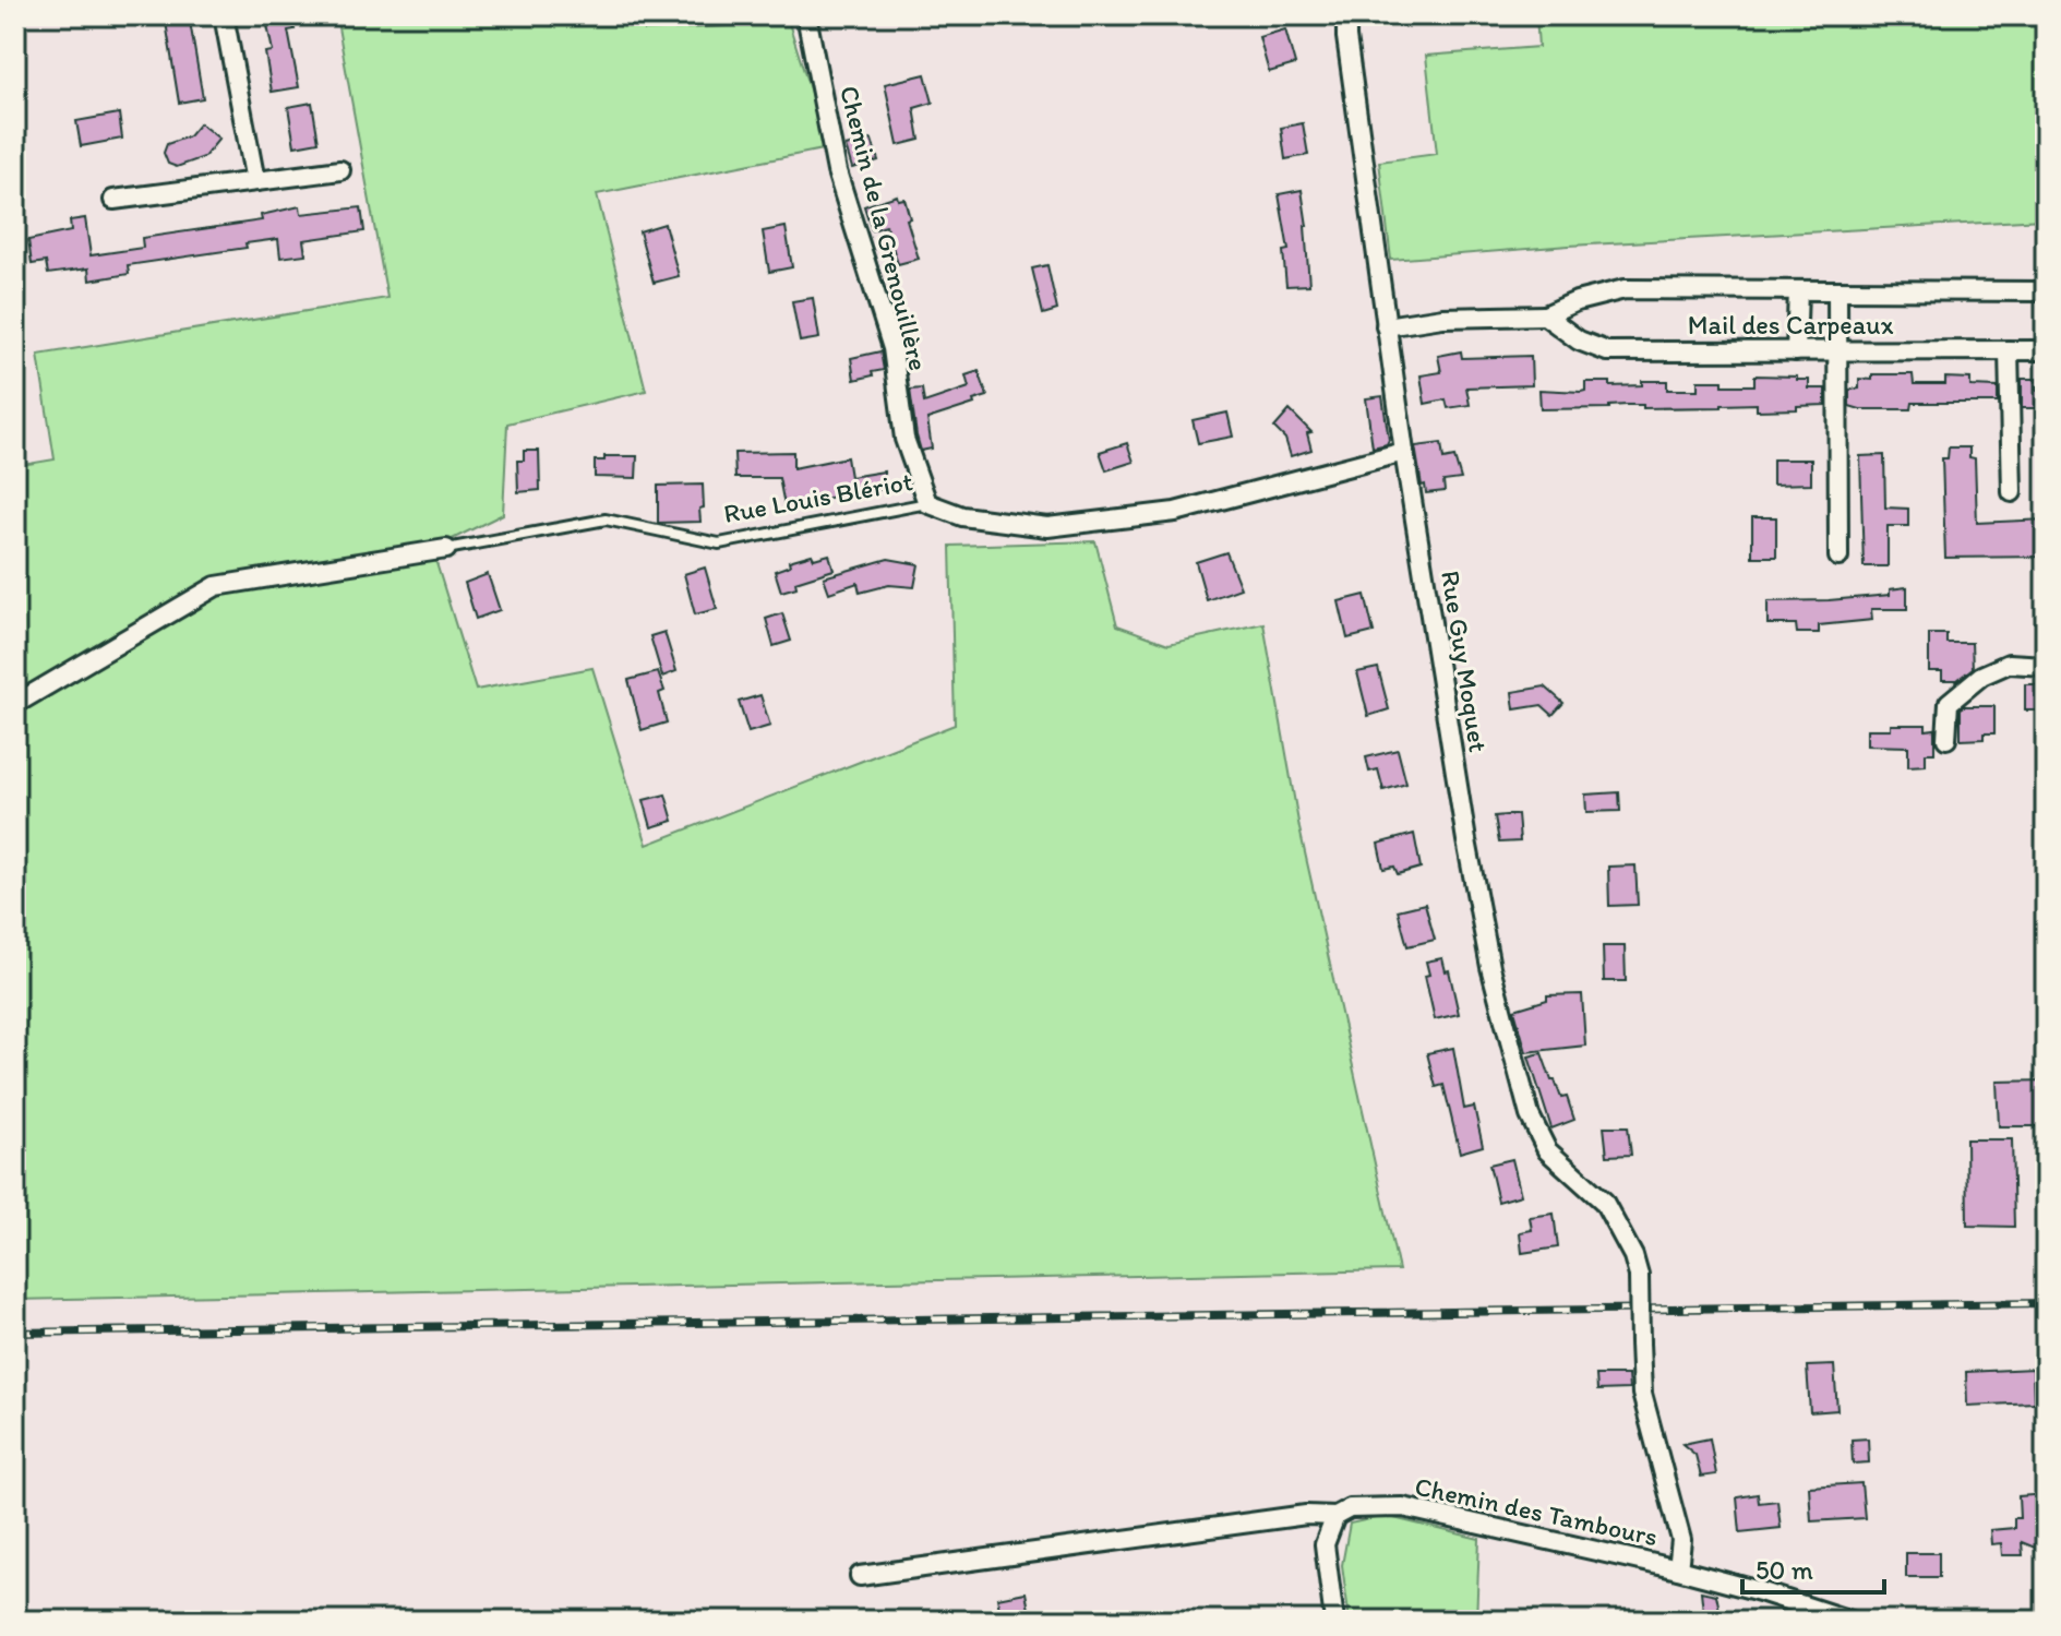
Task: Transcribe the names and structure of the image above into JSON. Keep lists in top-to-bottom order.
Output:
{
  "streets": {
    "street": [
      "Chemin de la Grenouillère",
      "Mail des Carpeaux",
      "Rue Louis Blériot",
      "Rue Guy Moquet",
      "Chemin des Tambours"
    ]
  },
  "crossings": [
    ["Chemin de la Grenouillère", "Rue Louis Blériot"],
    ["Mail des Carpeaux", "Rue Guy Moquet"],
    ["Rue Louis Blériot", "Rue Guy Moquet"],
    ["Rue Guy Moquet", "Chemin des Tambours"]
  ],
  "scale_bar": "50 m"
}
